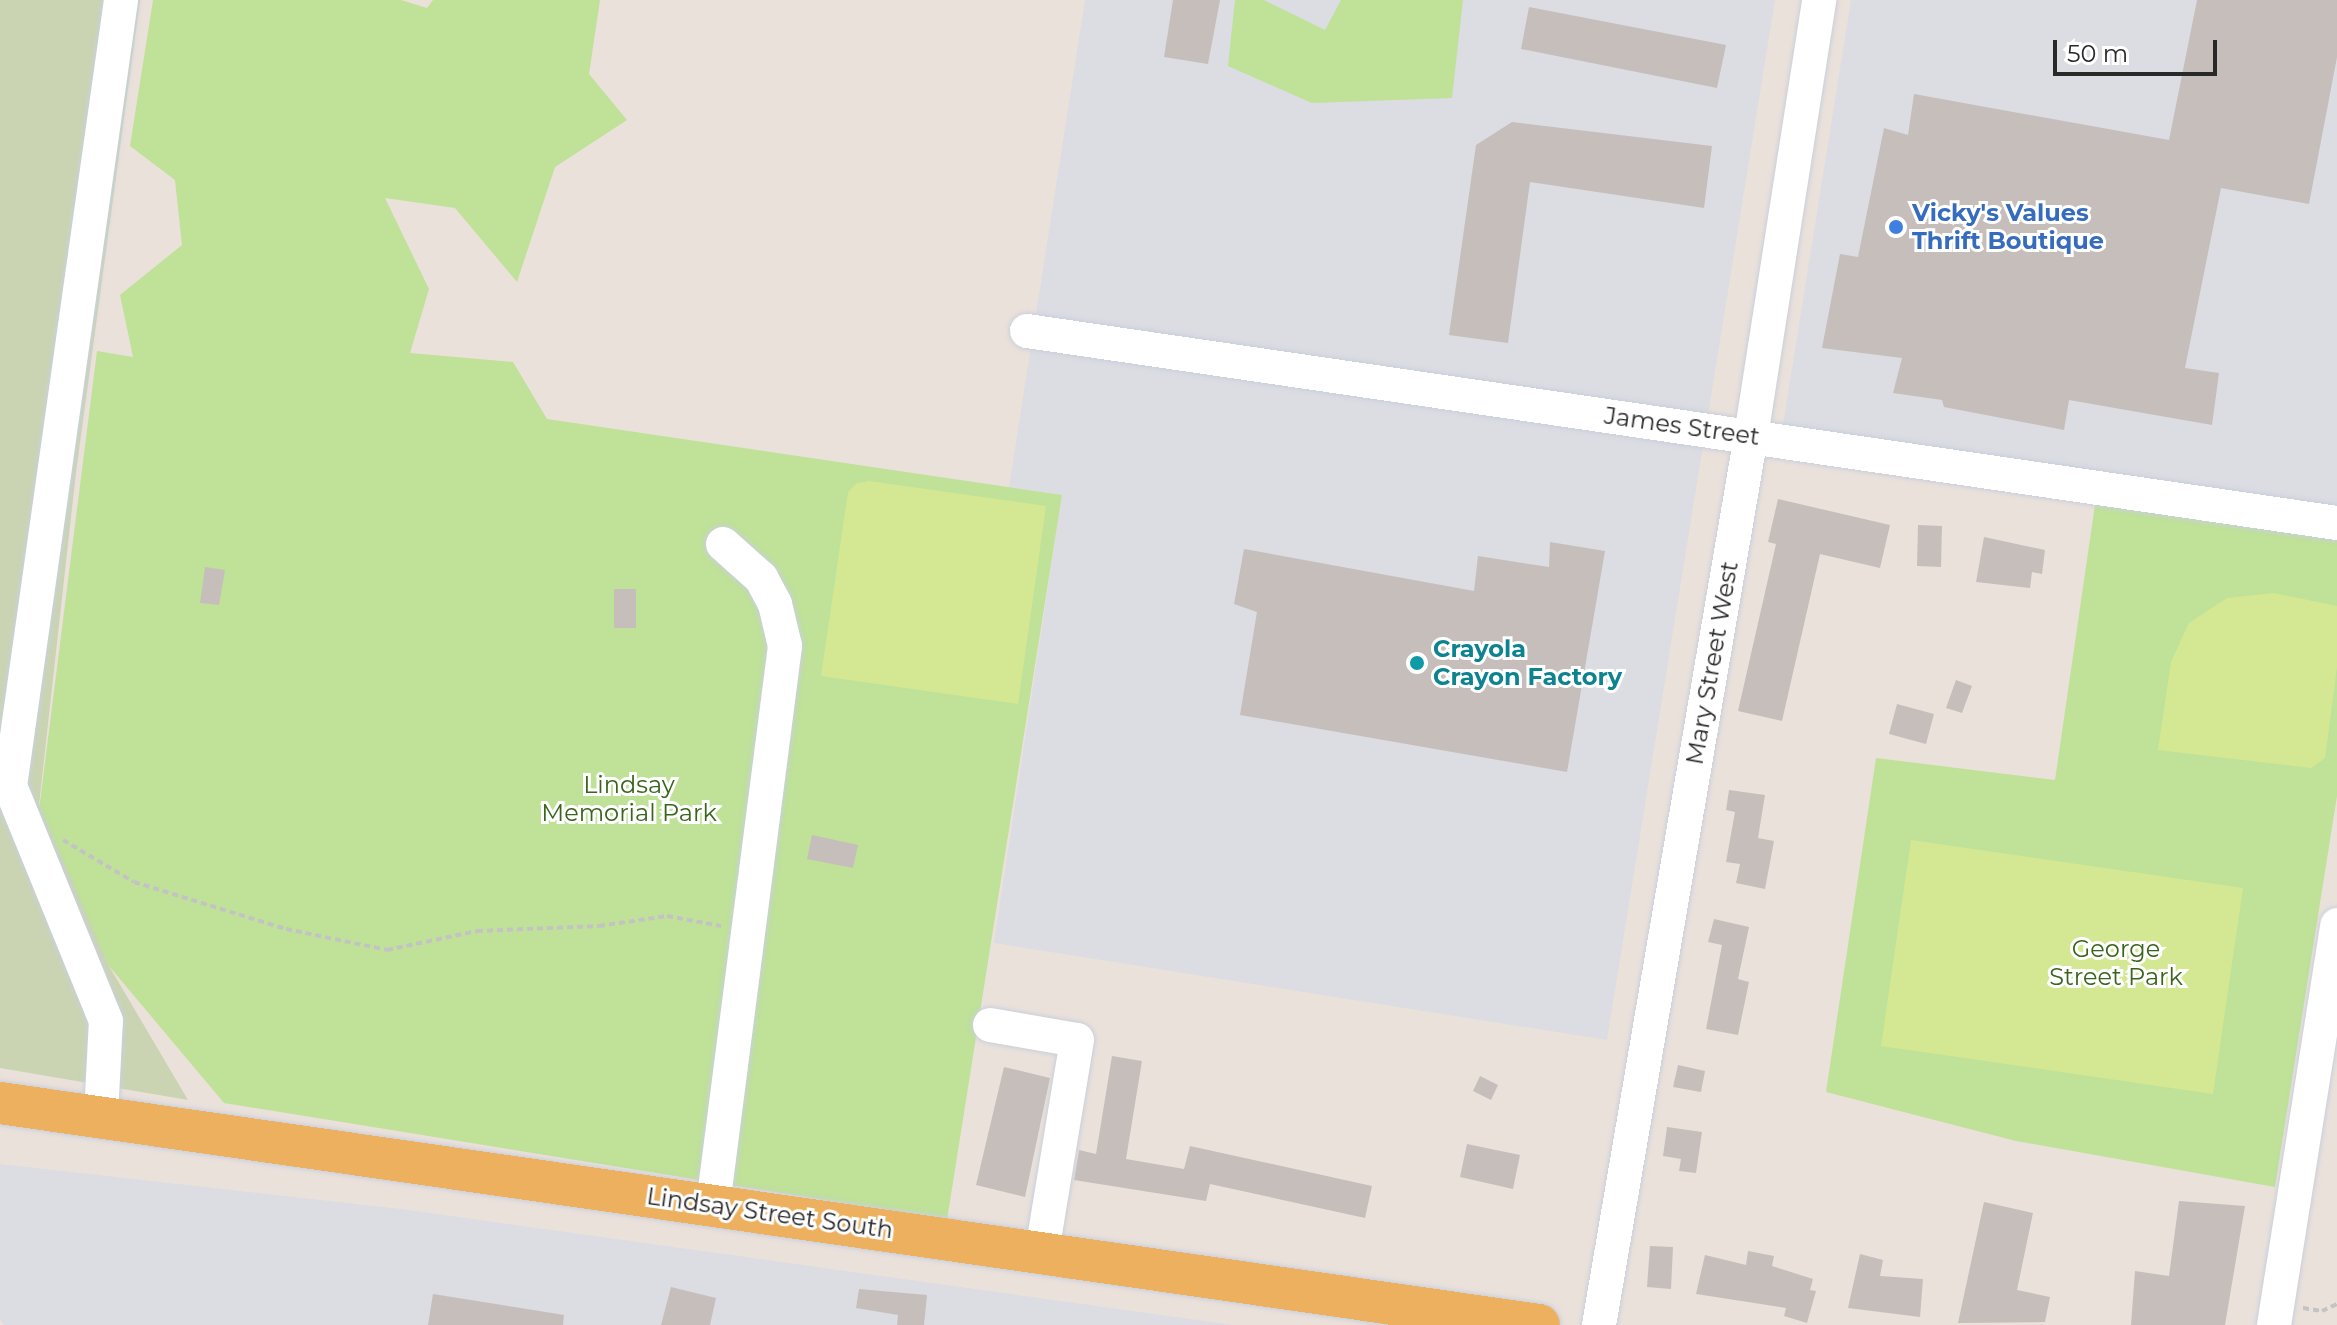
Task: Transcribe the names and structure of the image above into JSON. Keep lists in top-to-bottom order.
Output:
{
  "streets": {
    "main road": ["Lindsay Street South"],
    "street": ["James Street", "Mary Street West"]
  },
  "crossings": [
    ["James Street", "Mary Street West"]
  ],
  "parks": ["Lindsay Memorial Park", "George Street Park"],
  "places": ["Vicky's Values Thrift Boutique", "Crayola Crayon Factory"],
  "scale_bar": "50 m"
}
